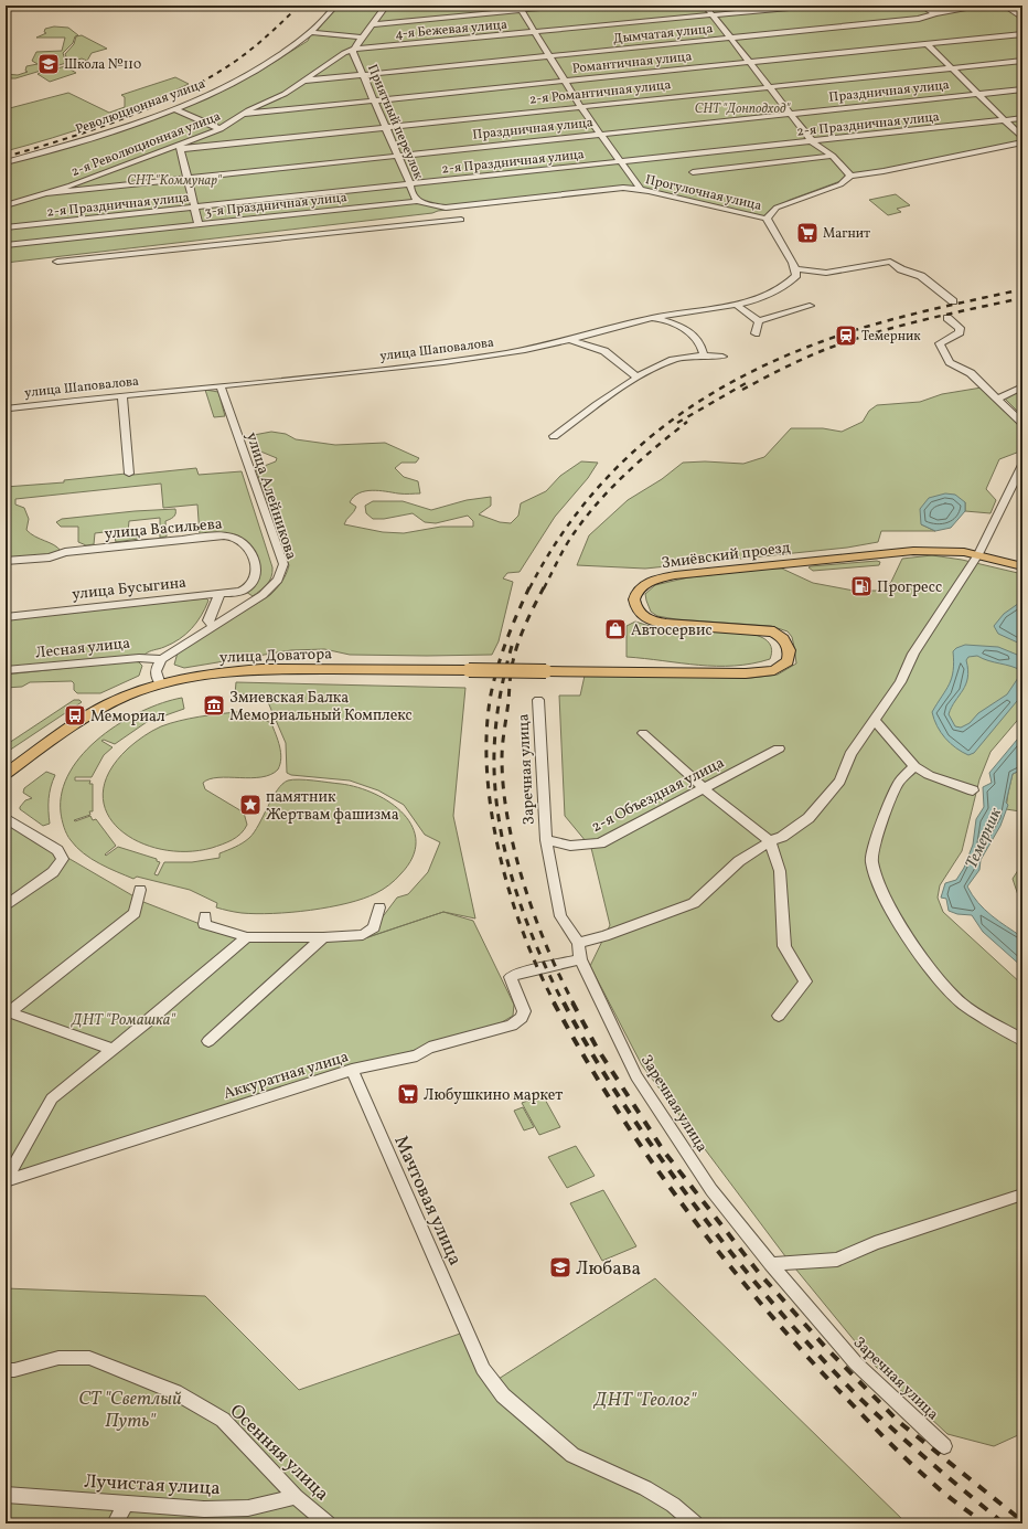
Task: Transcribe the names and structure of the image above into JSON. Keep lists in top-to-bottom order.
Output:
{
  "streets": {
    "main road": ["Змиёвский проезд", "улица Доватора"],
    "street": [
      "4-я Бежевая улица",
      "Дымчатая улица",
      "Романтичная улица",
      "Праздничная улица",
      "2-я Романтичная улица",
      "Революционная улица",
      "Приятный переулок",
      "2-я Праздничная улица",
      "2-я Революционная улица",
      "Прогулочная улица",
      "3-я Праздничная улица",
      "улица Шаповалова",
      "улица Алейникова",
      "улица Васильева",
      "улица Бусыгина",
      "Лесная улица",
      "Заречная улица",
      "2-я Объездная улица",
      "Аккуратная улица",
      "Мачтовая улица",
      "Осенняя улица",
      "Лучистая улица"
    ]
  },
  "crossings": [
    ["4-я Бежевая улица", "Приятный переулок"],
    ["4-я Бежевая улица", "2-я Революционная улица"],
    ["Дымчатая улица", "Приятный переулок"],
    ["Дымчатая улица", "2-я Революционная улица"],
    ["Романтичная улица", "Приятный переулок"],
    ["Романтичная улица", "2-я Революционная улица"],
    ["Праздничная улица", "Приятный переулок"],
    ["Праздничная улица", "2-я Революционная улица"],
    ["2-я Романтичная улица", "Приятный переулок"],
    ["2-я Романтичная улица", "2-я Революционная улица"],
    ["Приятный переулок", "2-я Праздничная улица"],
    ["Приятный переулок", "2-я Революционная улица"],
    ["Приятный переулок", "Прогулочная улица"],
    ["Приятный переулок", "3-я Праздничная улица"],
    ["Прогулочная улица", "3-я Праздничная улица"],
    ["улица Шаповалова", "улица Алейникова"],
    ["улица Алейникова", "Лесная улица"],
    ["улица Васильева", "улица Бусыгина"],
    ["Змиёвский проезд", "улица Доватора"],
    ["Заречная улица", "2-я Объездная улица"],
    ["Заречная улица", "Аккуратная улица"],
    ["Аккуратная улица", "Мачтовая улица"],
    ["Осенняя улица", "Лучистая улица"]
  ],
  "water": ["Темерник"],
  "parks": [
    "СНТ \"Донподход\"",
    "СНТ \"Коммунар\"",
    "ДНТ \"Ромашка\"",
    "СТ \"Светлый Путь\"",
    "ДНТ \"Геолог\""
  ],
  "places": {
    "school or university": ["Школа №110", "Любава"],
    "supermarket": ["Магнит", "Любушкино маркет"],
    "station": ["Темерник"],
    "fuel station": ["Прогресс"],
    "shop": ["Автосервис"],
    "museum": ["Змиевская Балка Мемориальный Комплекс"],
    "bus stop": ["Мемориал"],
    "place": ["памятник Жертвам фашизма"]
  }
}
